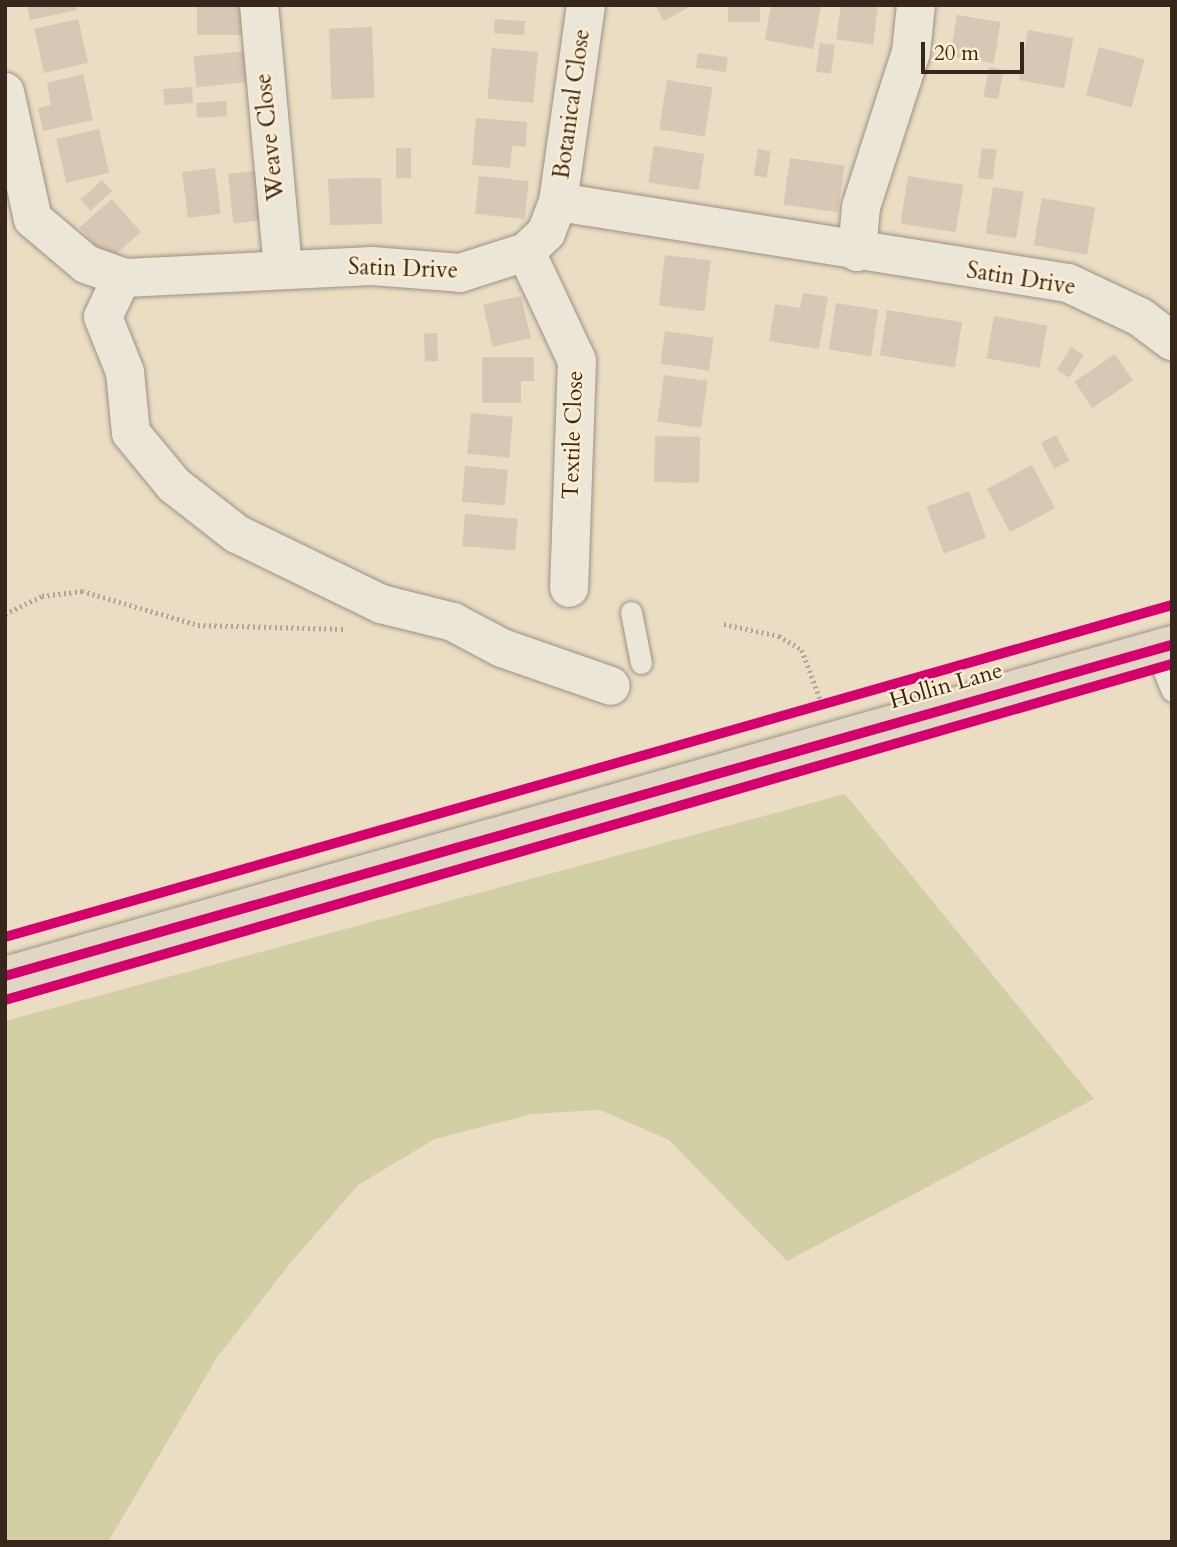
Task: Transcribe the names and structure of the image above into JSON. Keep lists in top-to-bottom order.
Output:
{
  "streets": {
    "main road": ["Hollin Lane"],
    "street": [
      "Botanical Close",
      "Weave Close",
      "Satin Drive",
      "Textile Close"
    ]
  },
  "crossings": [
    ["Botanical Close", "Satin Drive"],
    ["Weave Close", "Satin Drive"],
    ["Satin Drive", "Textile Close"]
  ],
  "scale_bar": "20 m"
}
